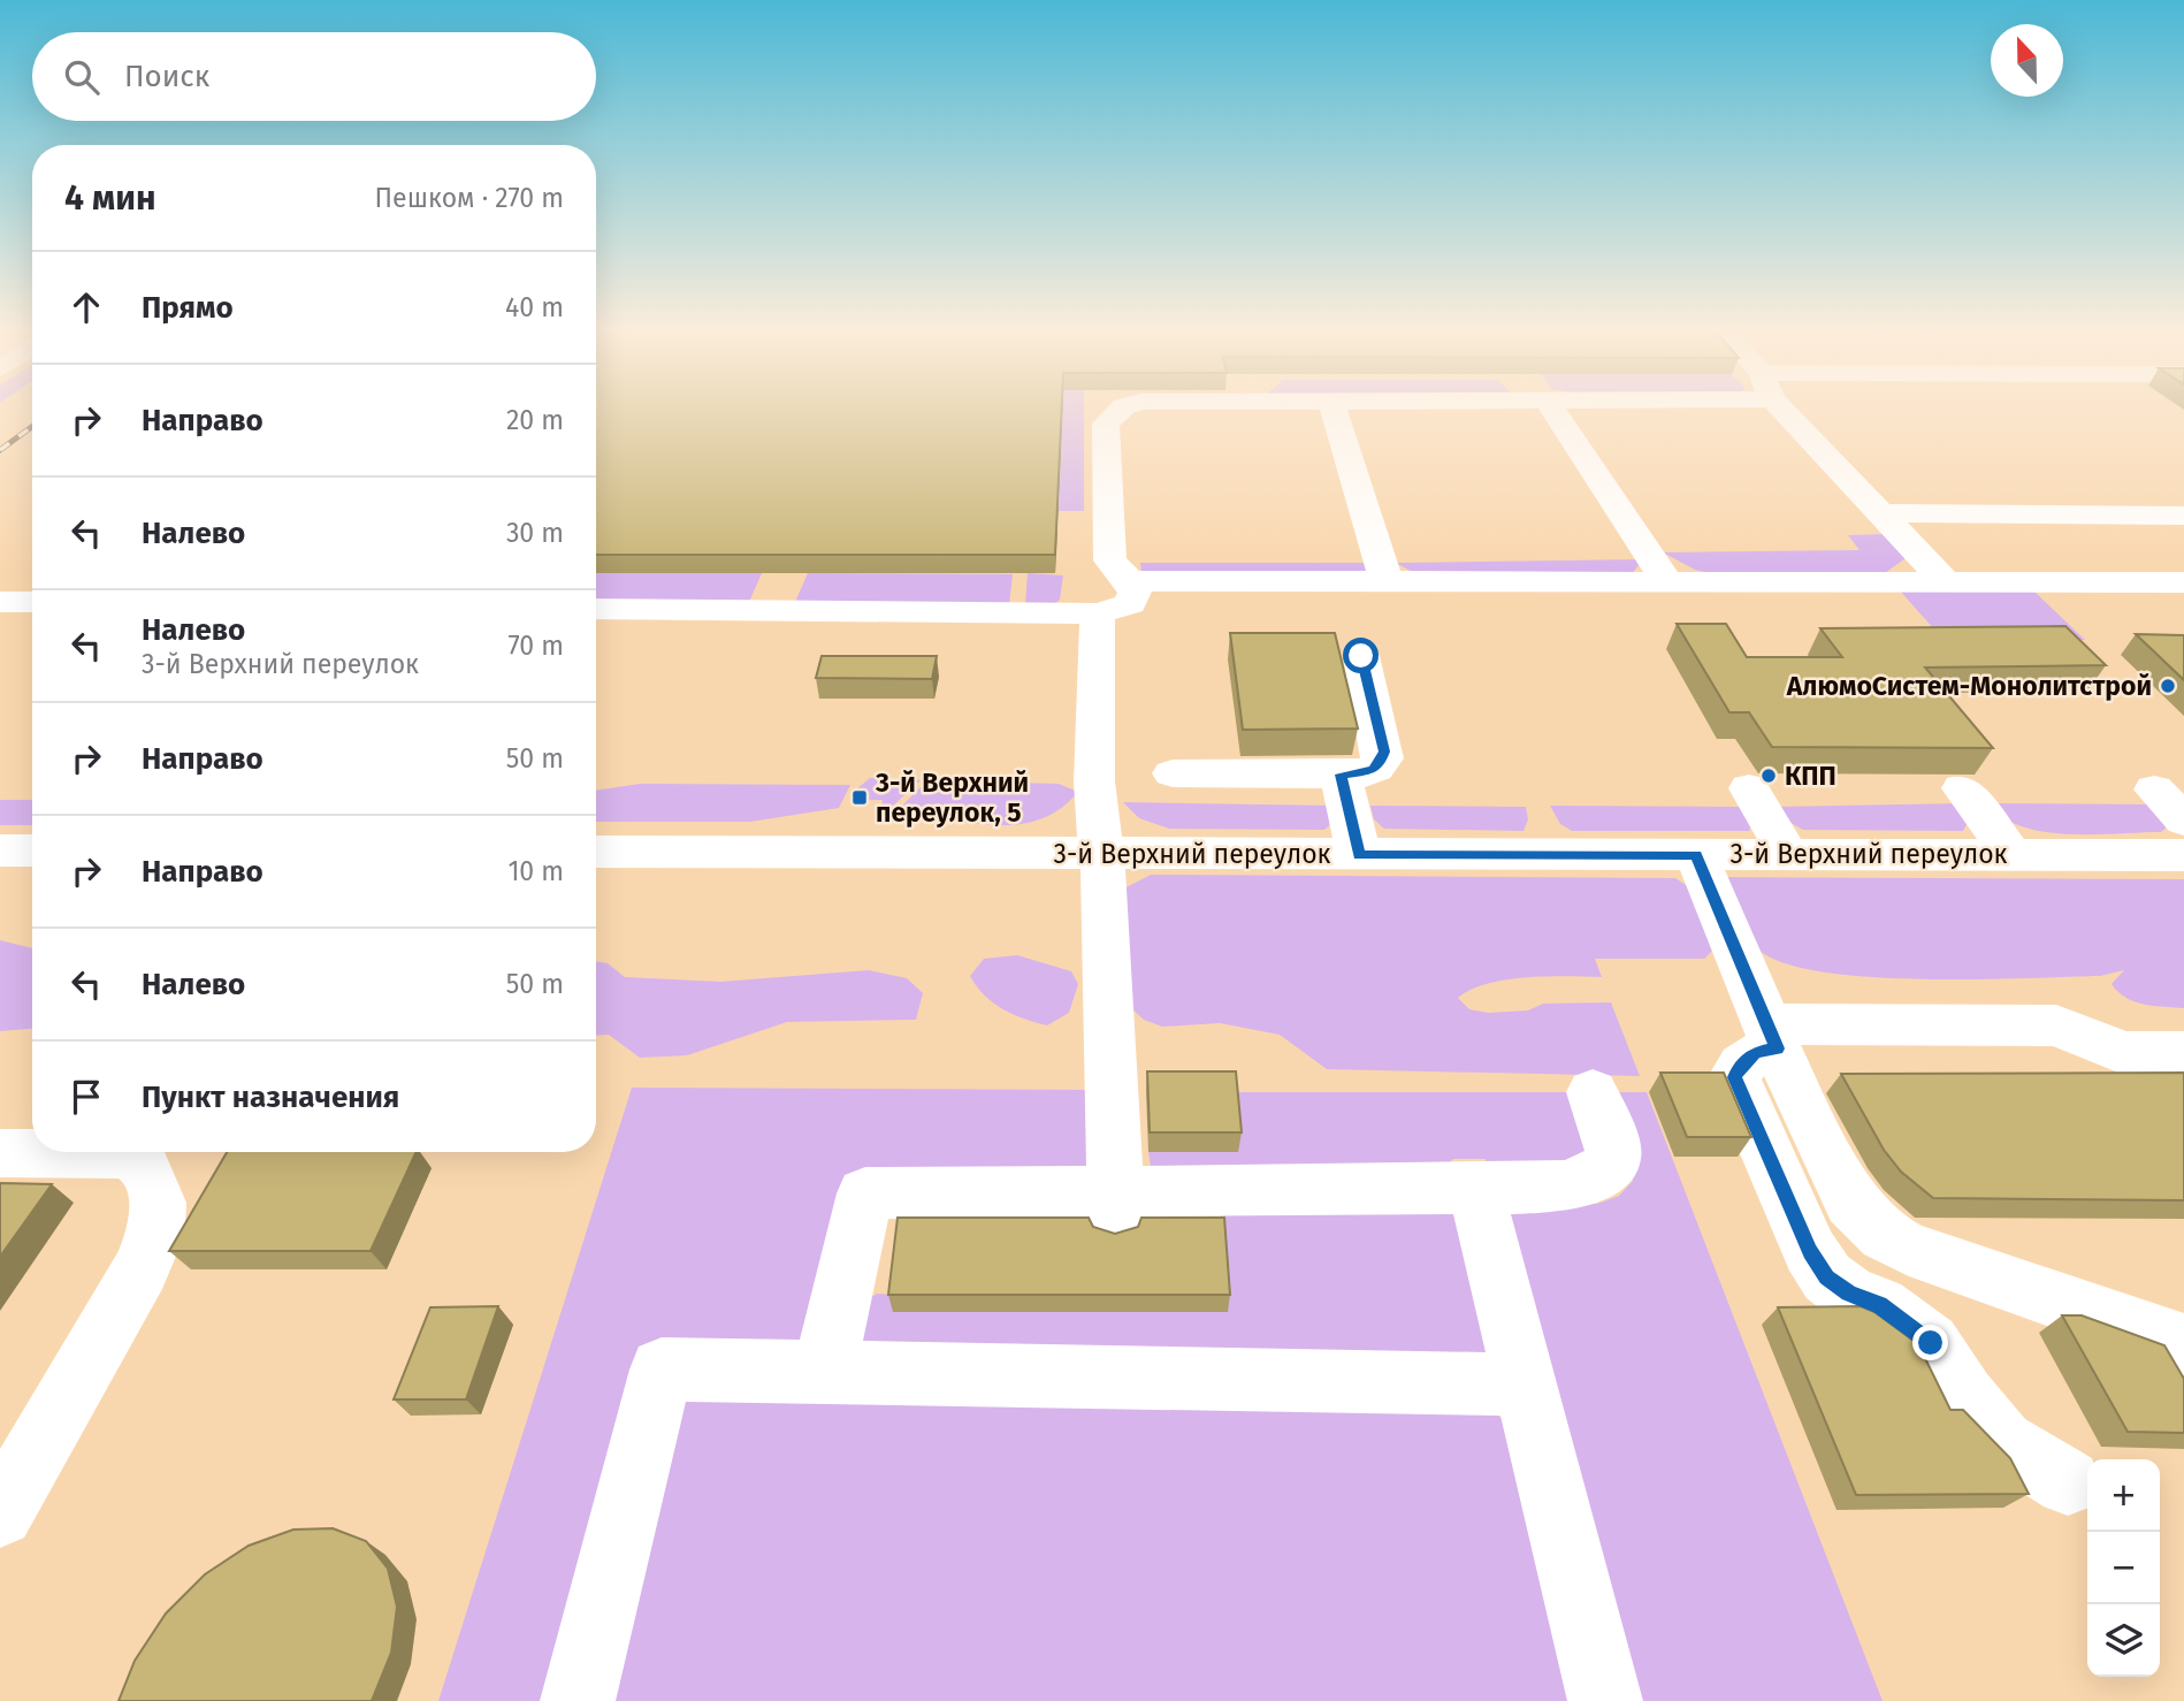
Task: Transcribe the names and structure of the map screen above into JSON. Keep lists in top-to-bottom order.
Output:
{
  "streets": {
    "street": ["3-й Верхний переулок"]
  },
  "places": {
    "other": ["АлюмоСистем-Монолитстрой", "КПП"],
    "transit": ["3-й Верхний переулок, 5"]
  },
  "north": "top",
  "page": {
    "search": "Поиск",
    "heading": ["4 мин", "Пешком · 270 m"],
    "list": [
      ["Прямо", "40 m"],
      ["Направо", "20 m"],
      ["Налево", "30 m"],
      ["Налево", "3-й Верхний переулок", "70 m"],
      ["Направо", "50 m"],
      ["Направо", "10 m"],
      ["Налево", "50 m"],
      "Пункт назначения"
    ],
    "map_buttons": ["+", "−"]
  }
}
